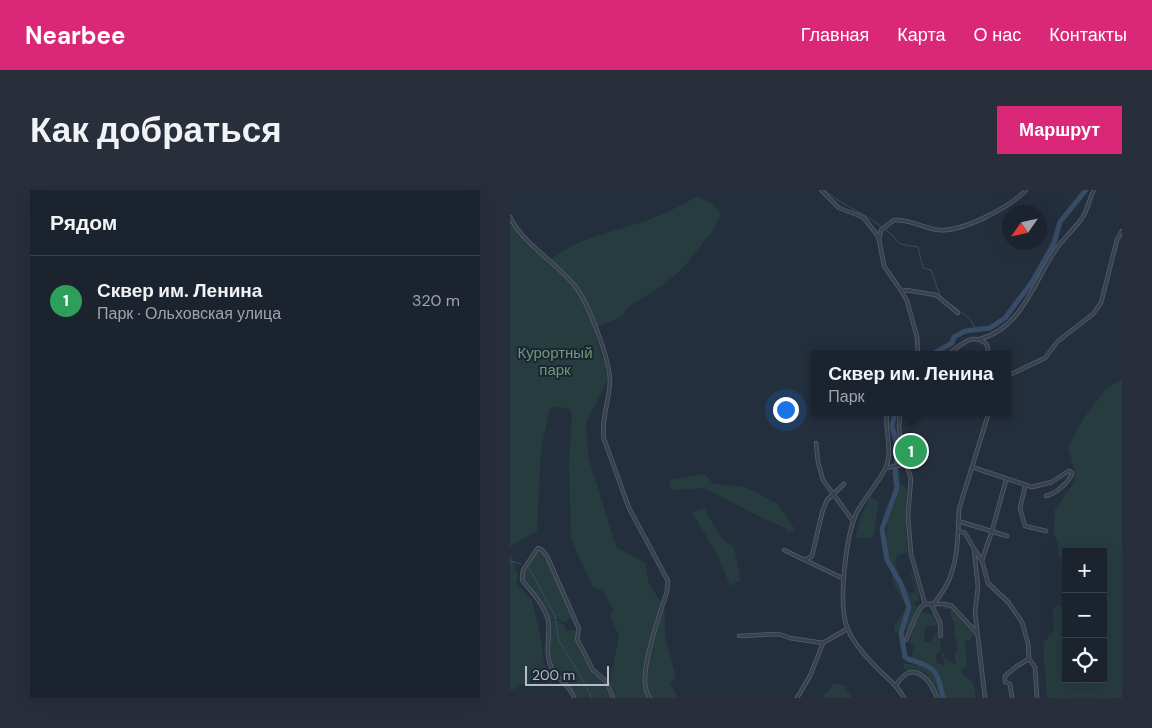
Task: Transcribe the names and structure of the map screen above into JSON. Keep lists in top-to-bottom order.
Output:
{
  "parks": ["Курортный парк"],
  "scale_bar": "200 m",
  "north": "bottom left",
  "page": {
    "header": "Nearbee",
    "nav": [
      "Главная",
      "Карта",
      "О нас",
      "Контакты"
    ],
    "buttons": "Маршрут",
    "title": "Как добраться",
    "heading": "Рядом",
    "list": [
      {
        "mark": "1",
        "name": "Сквер им. Ленина",
        "note": "Парк · Ольховская улица",
        "value": "320 m"
      }
    ],
    "popup": ["Сквер им. Ленина", "Парк"],
    "pins": "1",
    "map_buttons": ["+", "−"],
    "scale": "200 m"
  }
}
